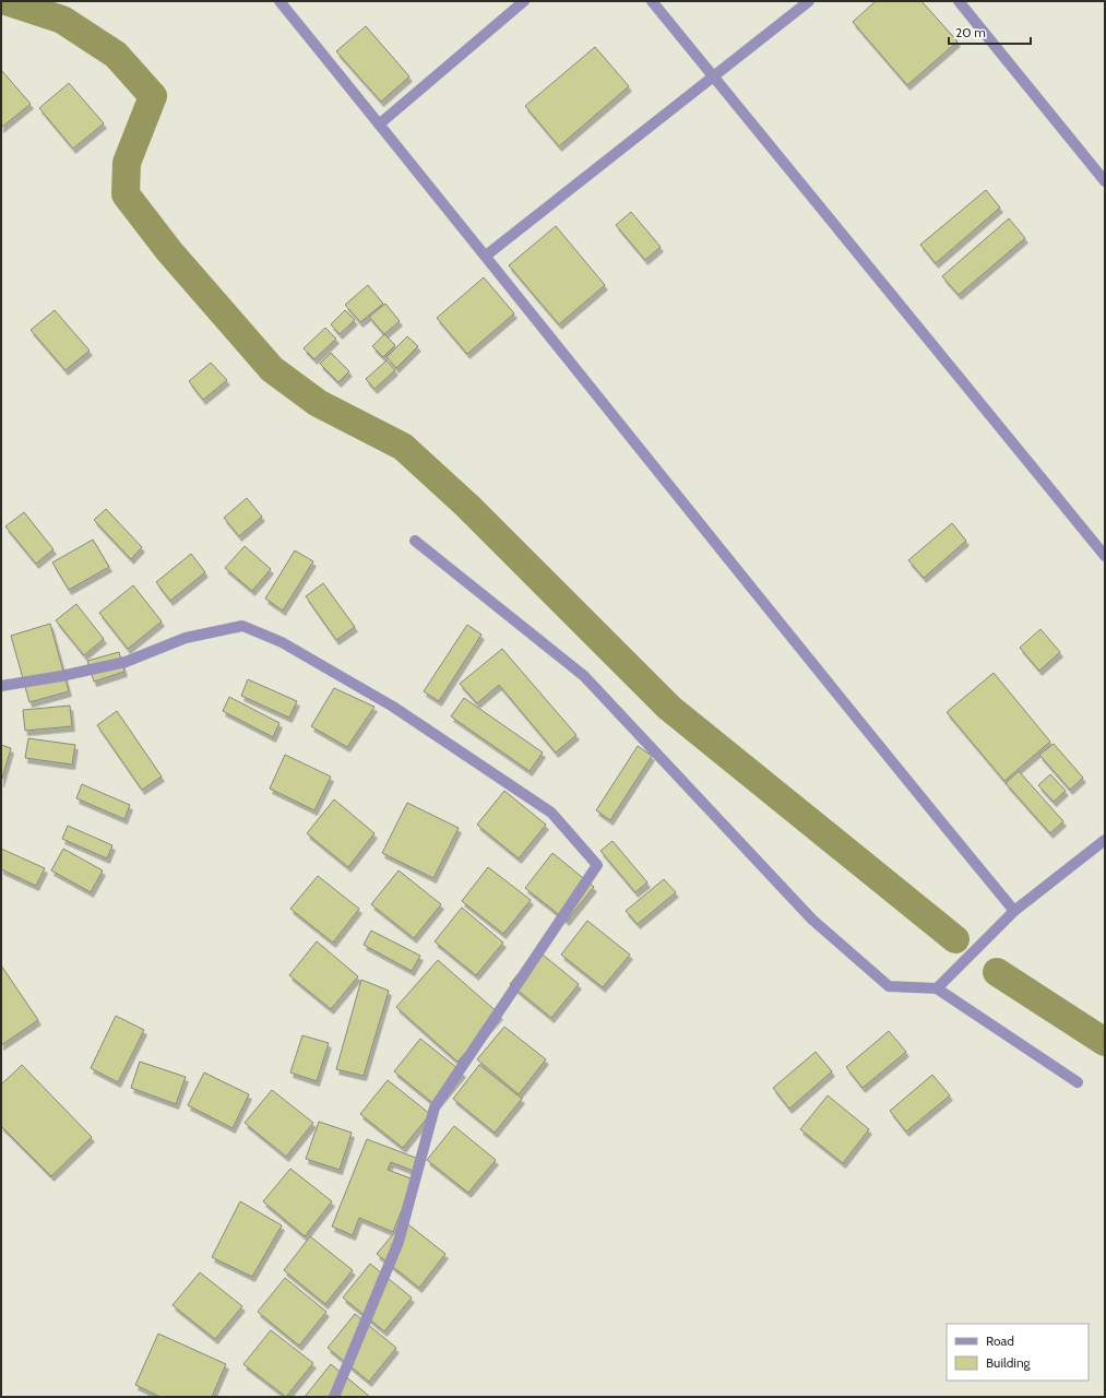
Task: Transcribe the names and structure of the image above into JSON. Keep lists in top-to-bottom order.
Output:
{
  "legend": ["Road", "Building"],
  "scale_bar": "20 m"
}
